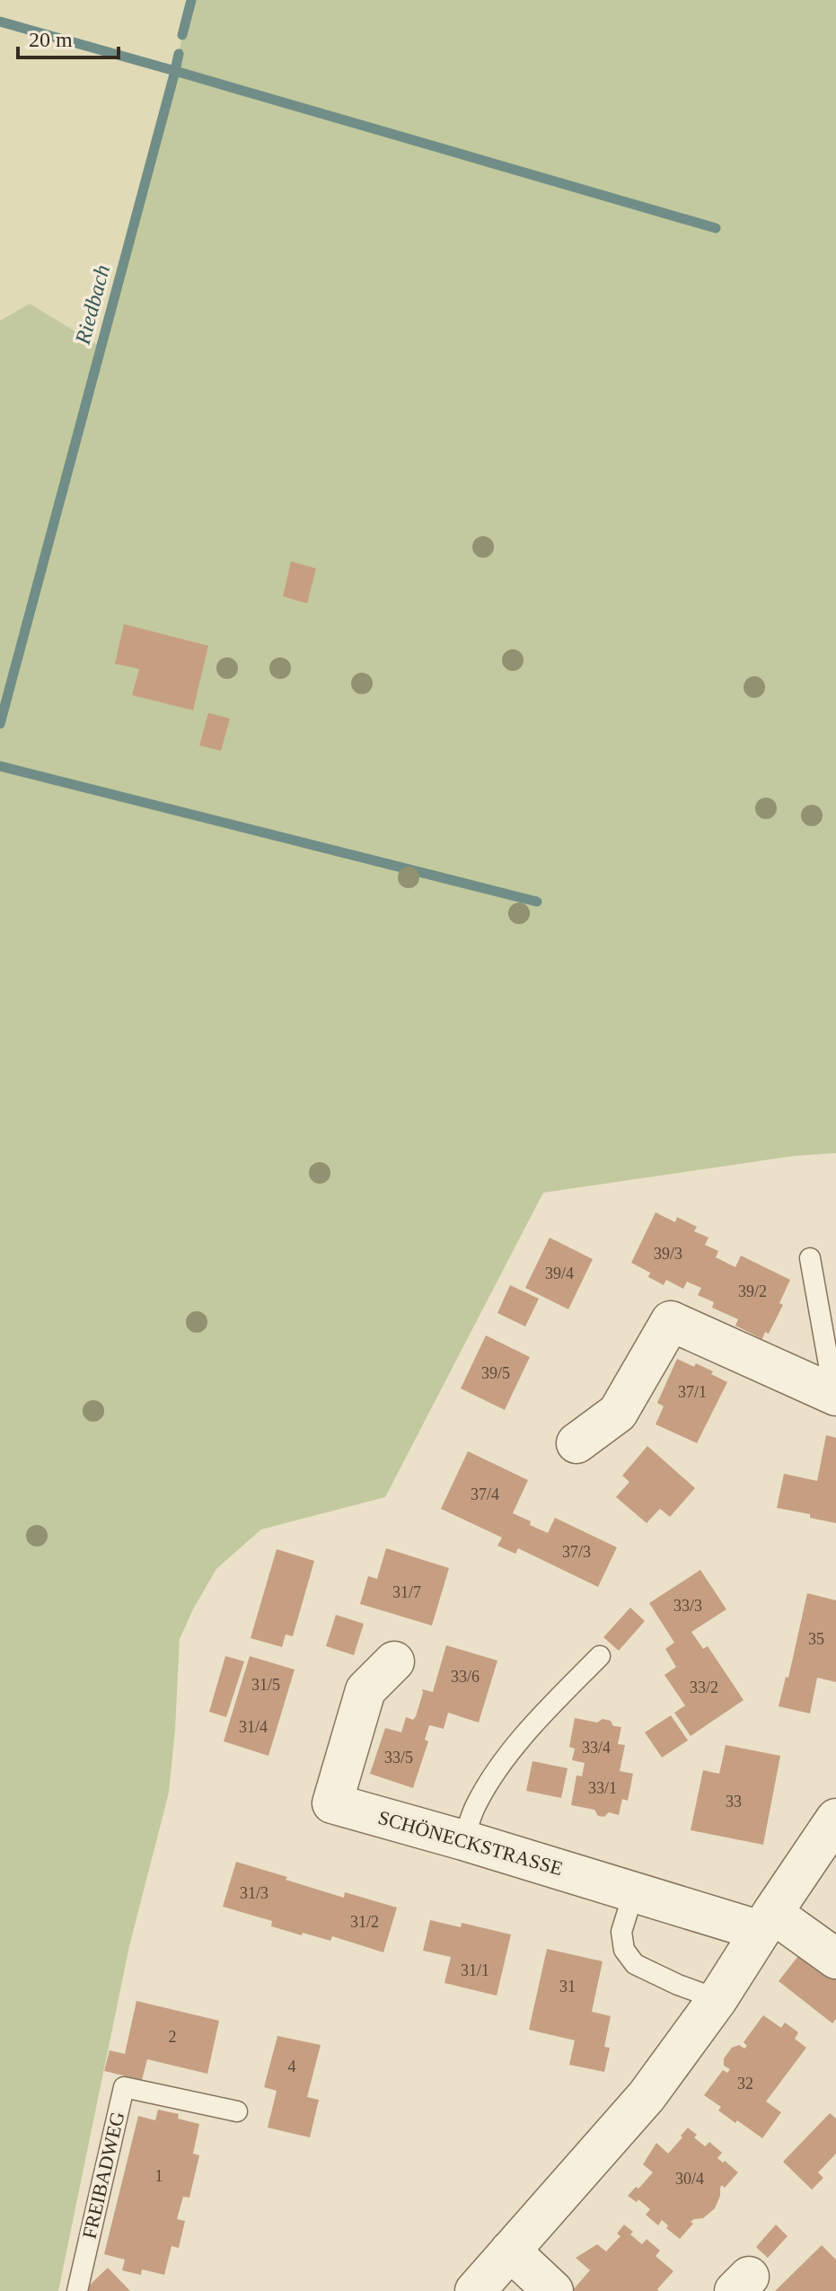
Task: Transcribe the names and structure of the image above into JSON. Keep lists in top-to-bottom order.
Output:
{
  "streets": {
    "street": ["SCHÖNECKSTRASSE"],
    "lane": ["FREIBADWEG"]
  },
  "water": ["Riedbach"],
  "house_numbers": [
    "39/3",
    "39/4",
    "39/2",
    "39/5",
    "37/1",
    "37/4",
    "37/3",
    "31/7",
    "33/3",
    "35",
    "33/6",
    "31/5",
    "33/2",
    "31/4",
    "33/4",
    "33/5",
    "33/1",
    "33",
    "31/3",
    "31/2",
    "31/1",
    "31",
    "2",
    "4",
    "32",
    "1",
    "30/4"
  ],
  "scale_bar": "20 m"
}
